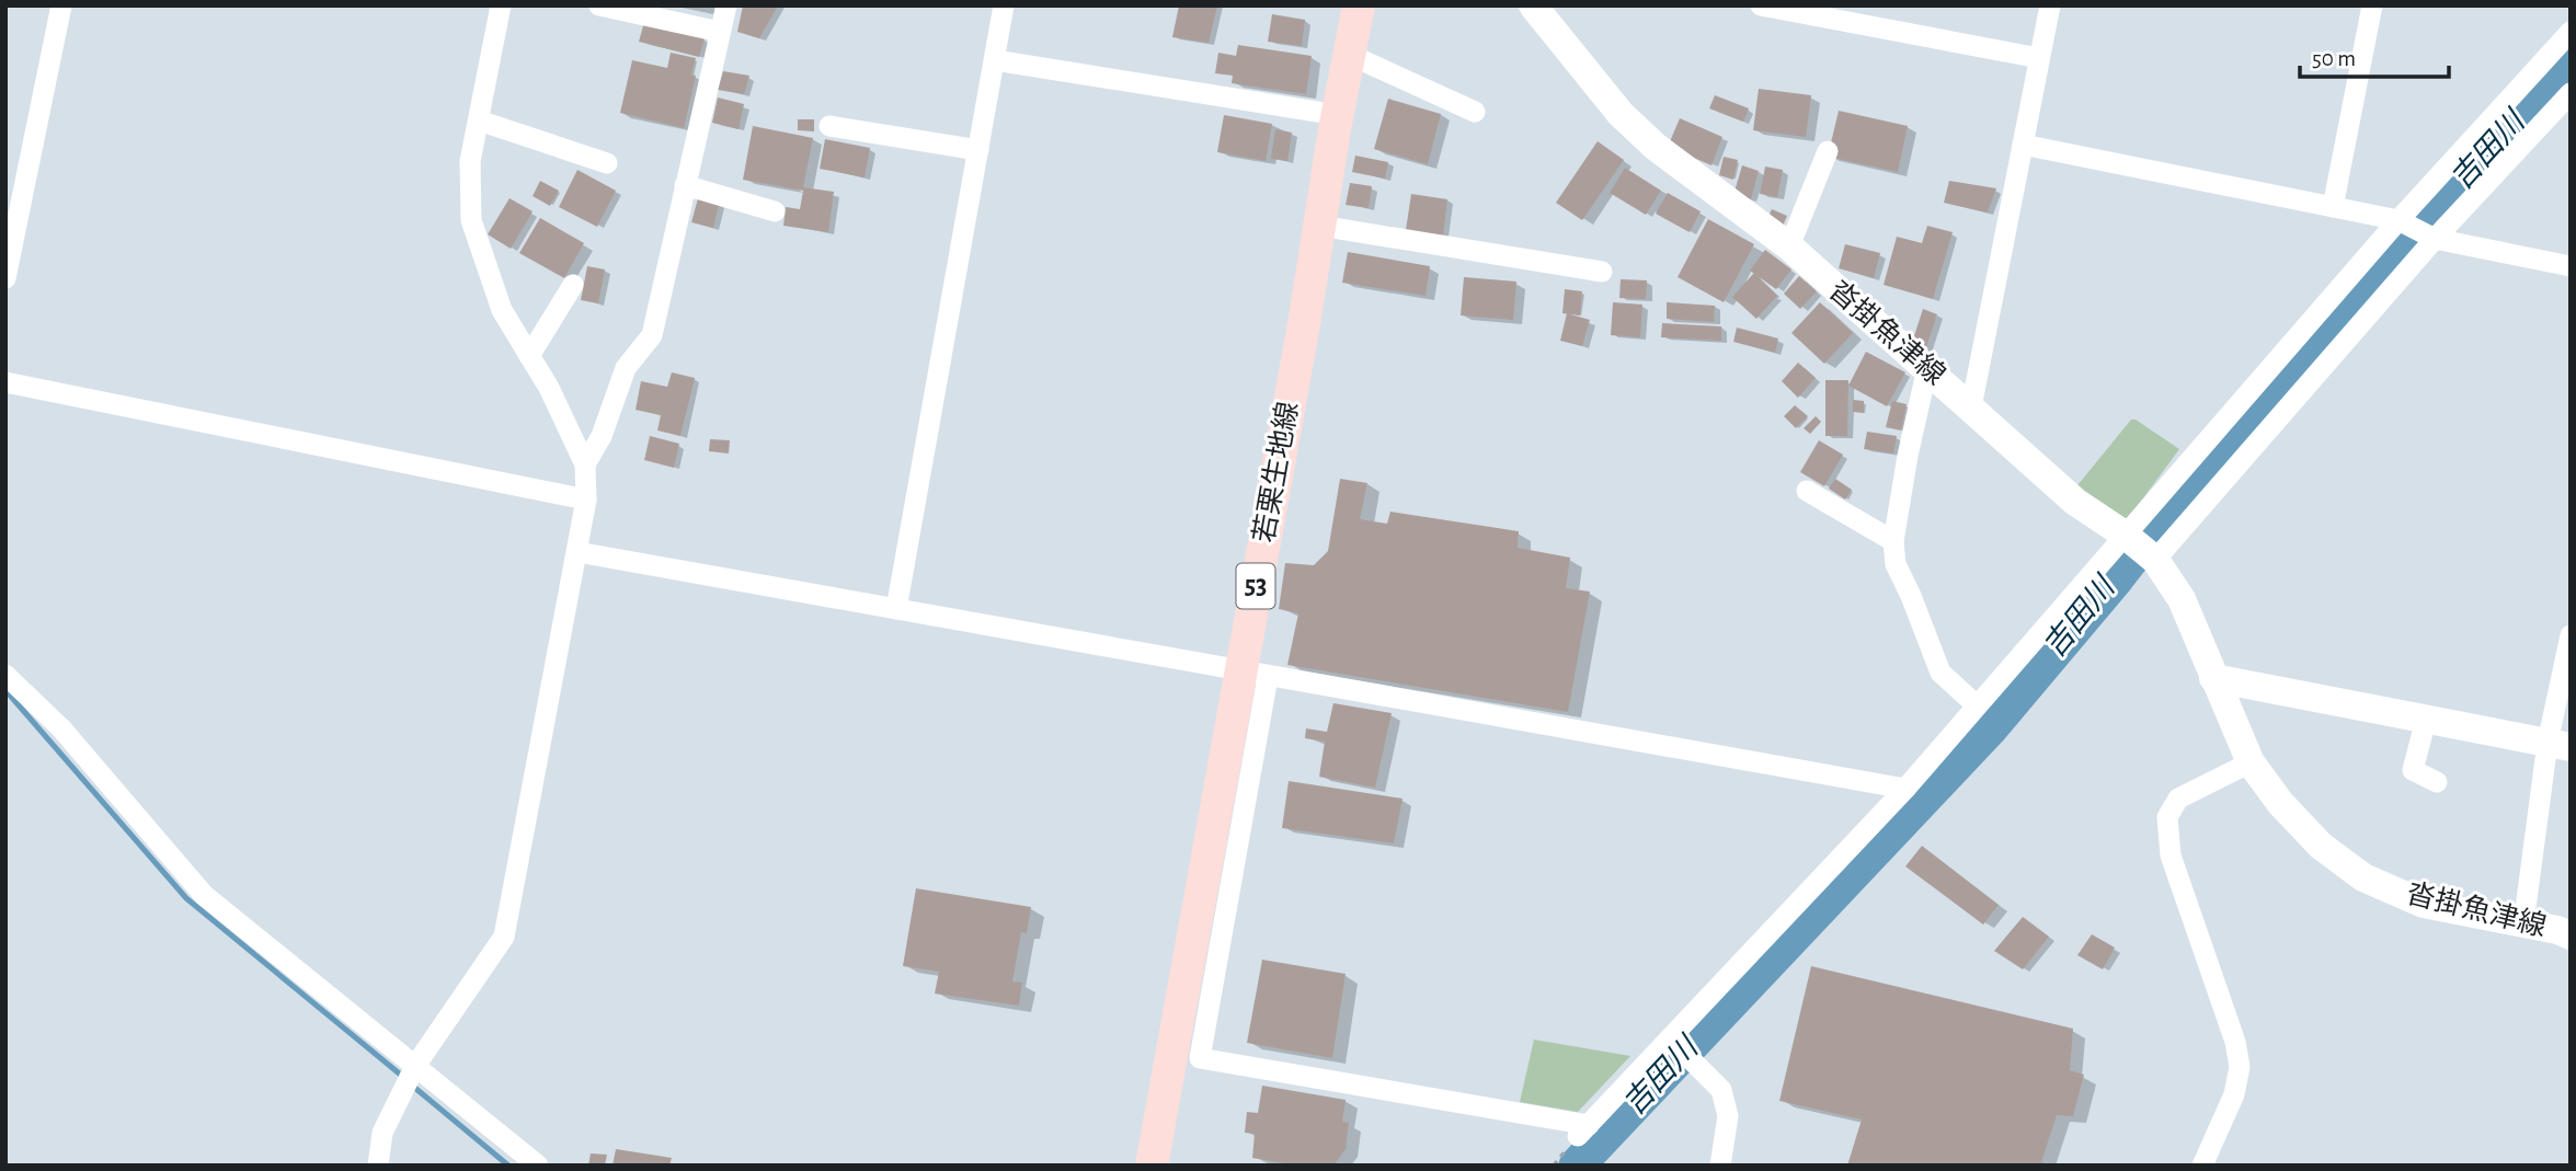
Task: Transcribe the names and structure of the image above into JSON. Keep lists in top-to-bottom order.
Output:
{
  "streets": {
    "main road": ["沓掛魚津線", "若栗生地線", "53"]
  },
  "water": ["吉田川"],
  "scale_bar": "50 m"
}
